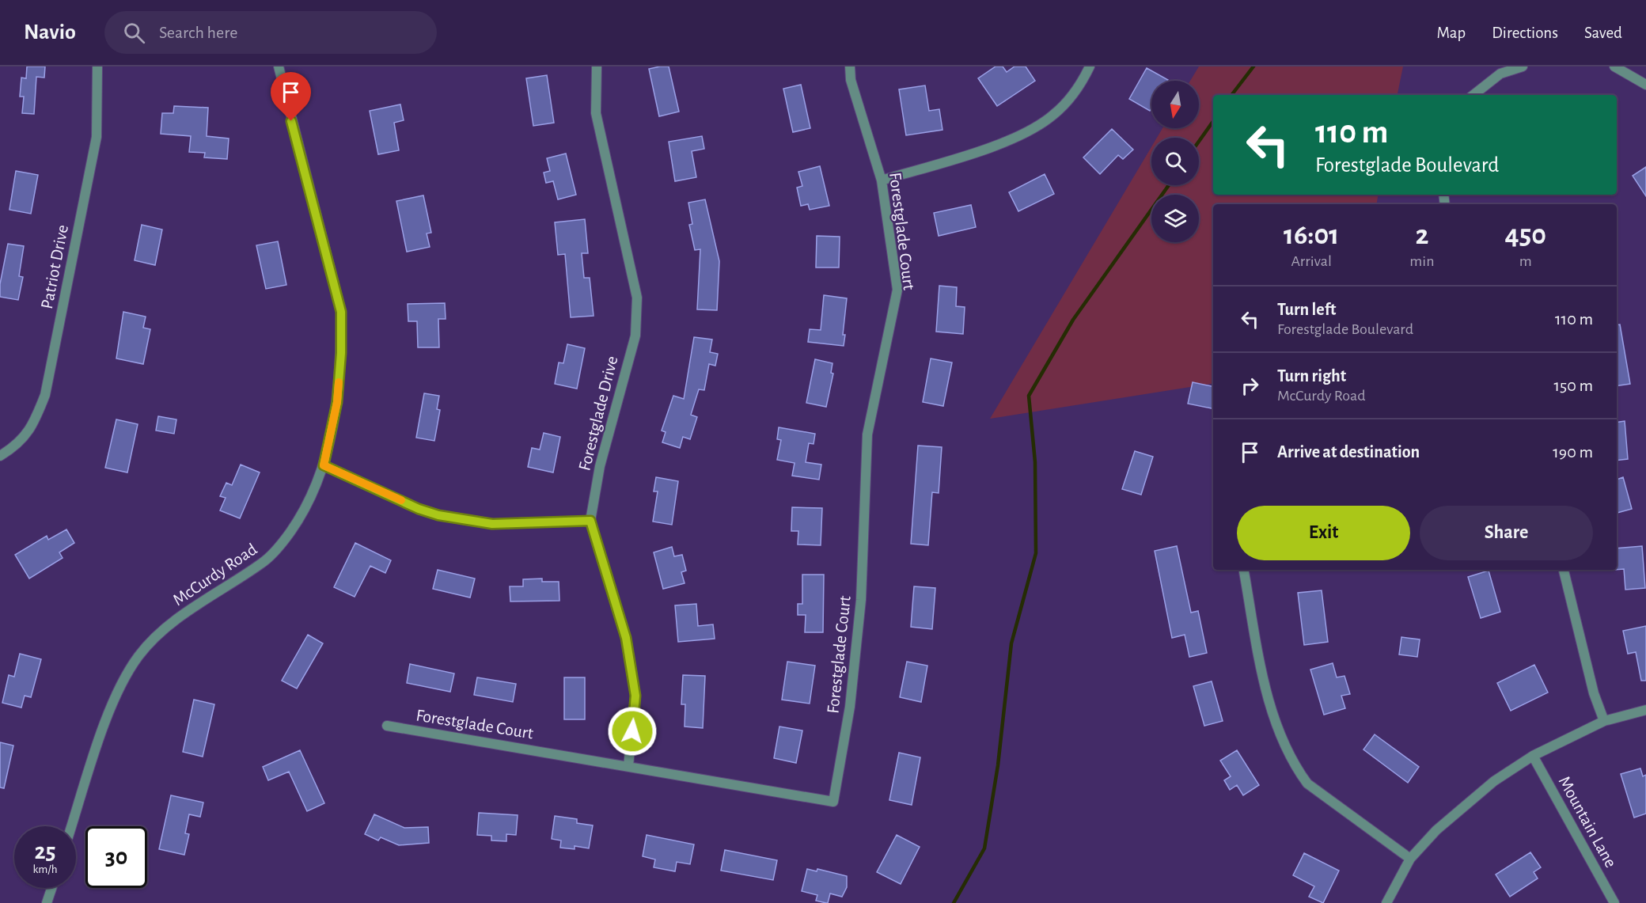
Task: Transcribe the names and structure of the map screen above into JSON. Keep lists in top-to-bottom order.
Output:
{
  "streets": {
    "street": [
      "Forestglade Court",
      "Patriot Drive",
      "Forestglade Drive",
      "McCurdy Road",
      "Mountain Lane"
    ]
  },
  "crossings": [
    ["Forestglade Court", "Forestglade Drive"]
  ],
  "north": "bottom",
  "page": {
    "header": "Navio",
    "search": "Search here",
    "nav": ["Map", "Directions", "Saved"],
    "turn": ["110 m", "Forestglade Boulevard"],
    "eta": [
      "16:01",
      "Arrival",
      "2",
      "min",
      "450",
      "m"
    ],
    "list": [
      {
        "name": "Turn left",
        "note": "Forestglade Boulevard",
        "value": "110 m"
      },
      {
        "name": "Turn right",
        "note": "McCurdy Road",
        "value": "150 m"
      },
      {
        "name": "Arrive at destination",
        "value": "190 m"
      }
    ],
    "buttons": ["Exit", "Share"],
    "speed": "25 km/h",
    "limit": "30"
  }
}
